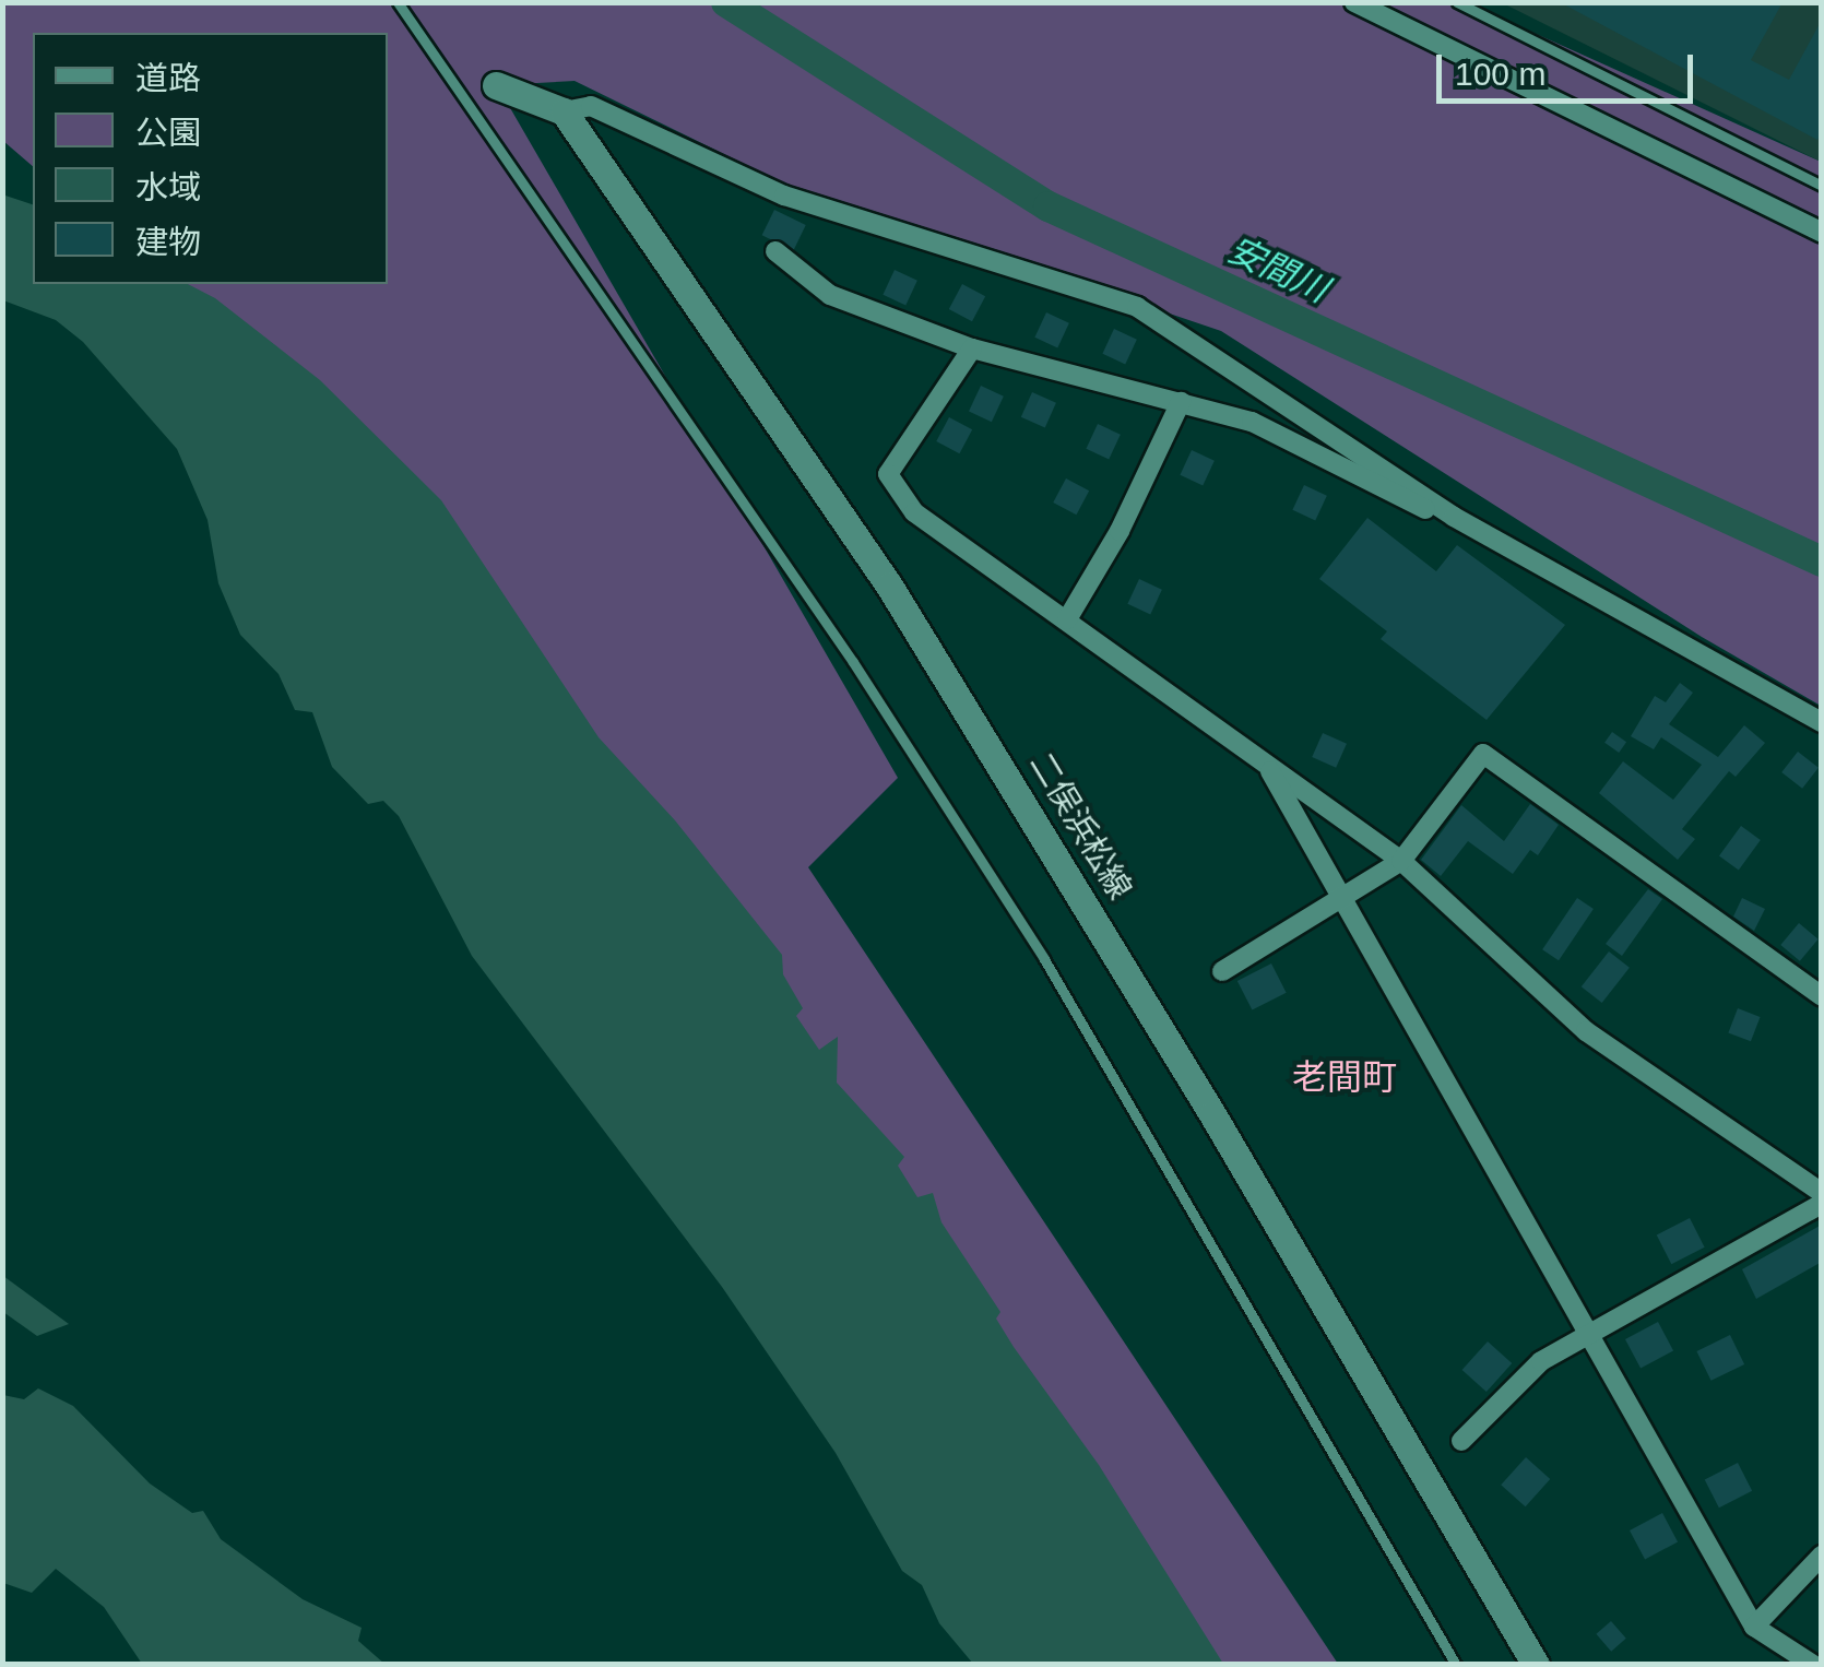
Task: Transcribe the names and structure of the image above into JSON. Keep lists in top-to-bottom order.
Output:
{
  "streets": {
    "main road": ["二俣浜松線"]
  },
  "districts": ["老間町"],
  "water": ["安間川"],
  "legend": [
    "道路",
    "公園",
    "水域",
    "建物"
  ],
  "scale_bar": "100 m"
}
